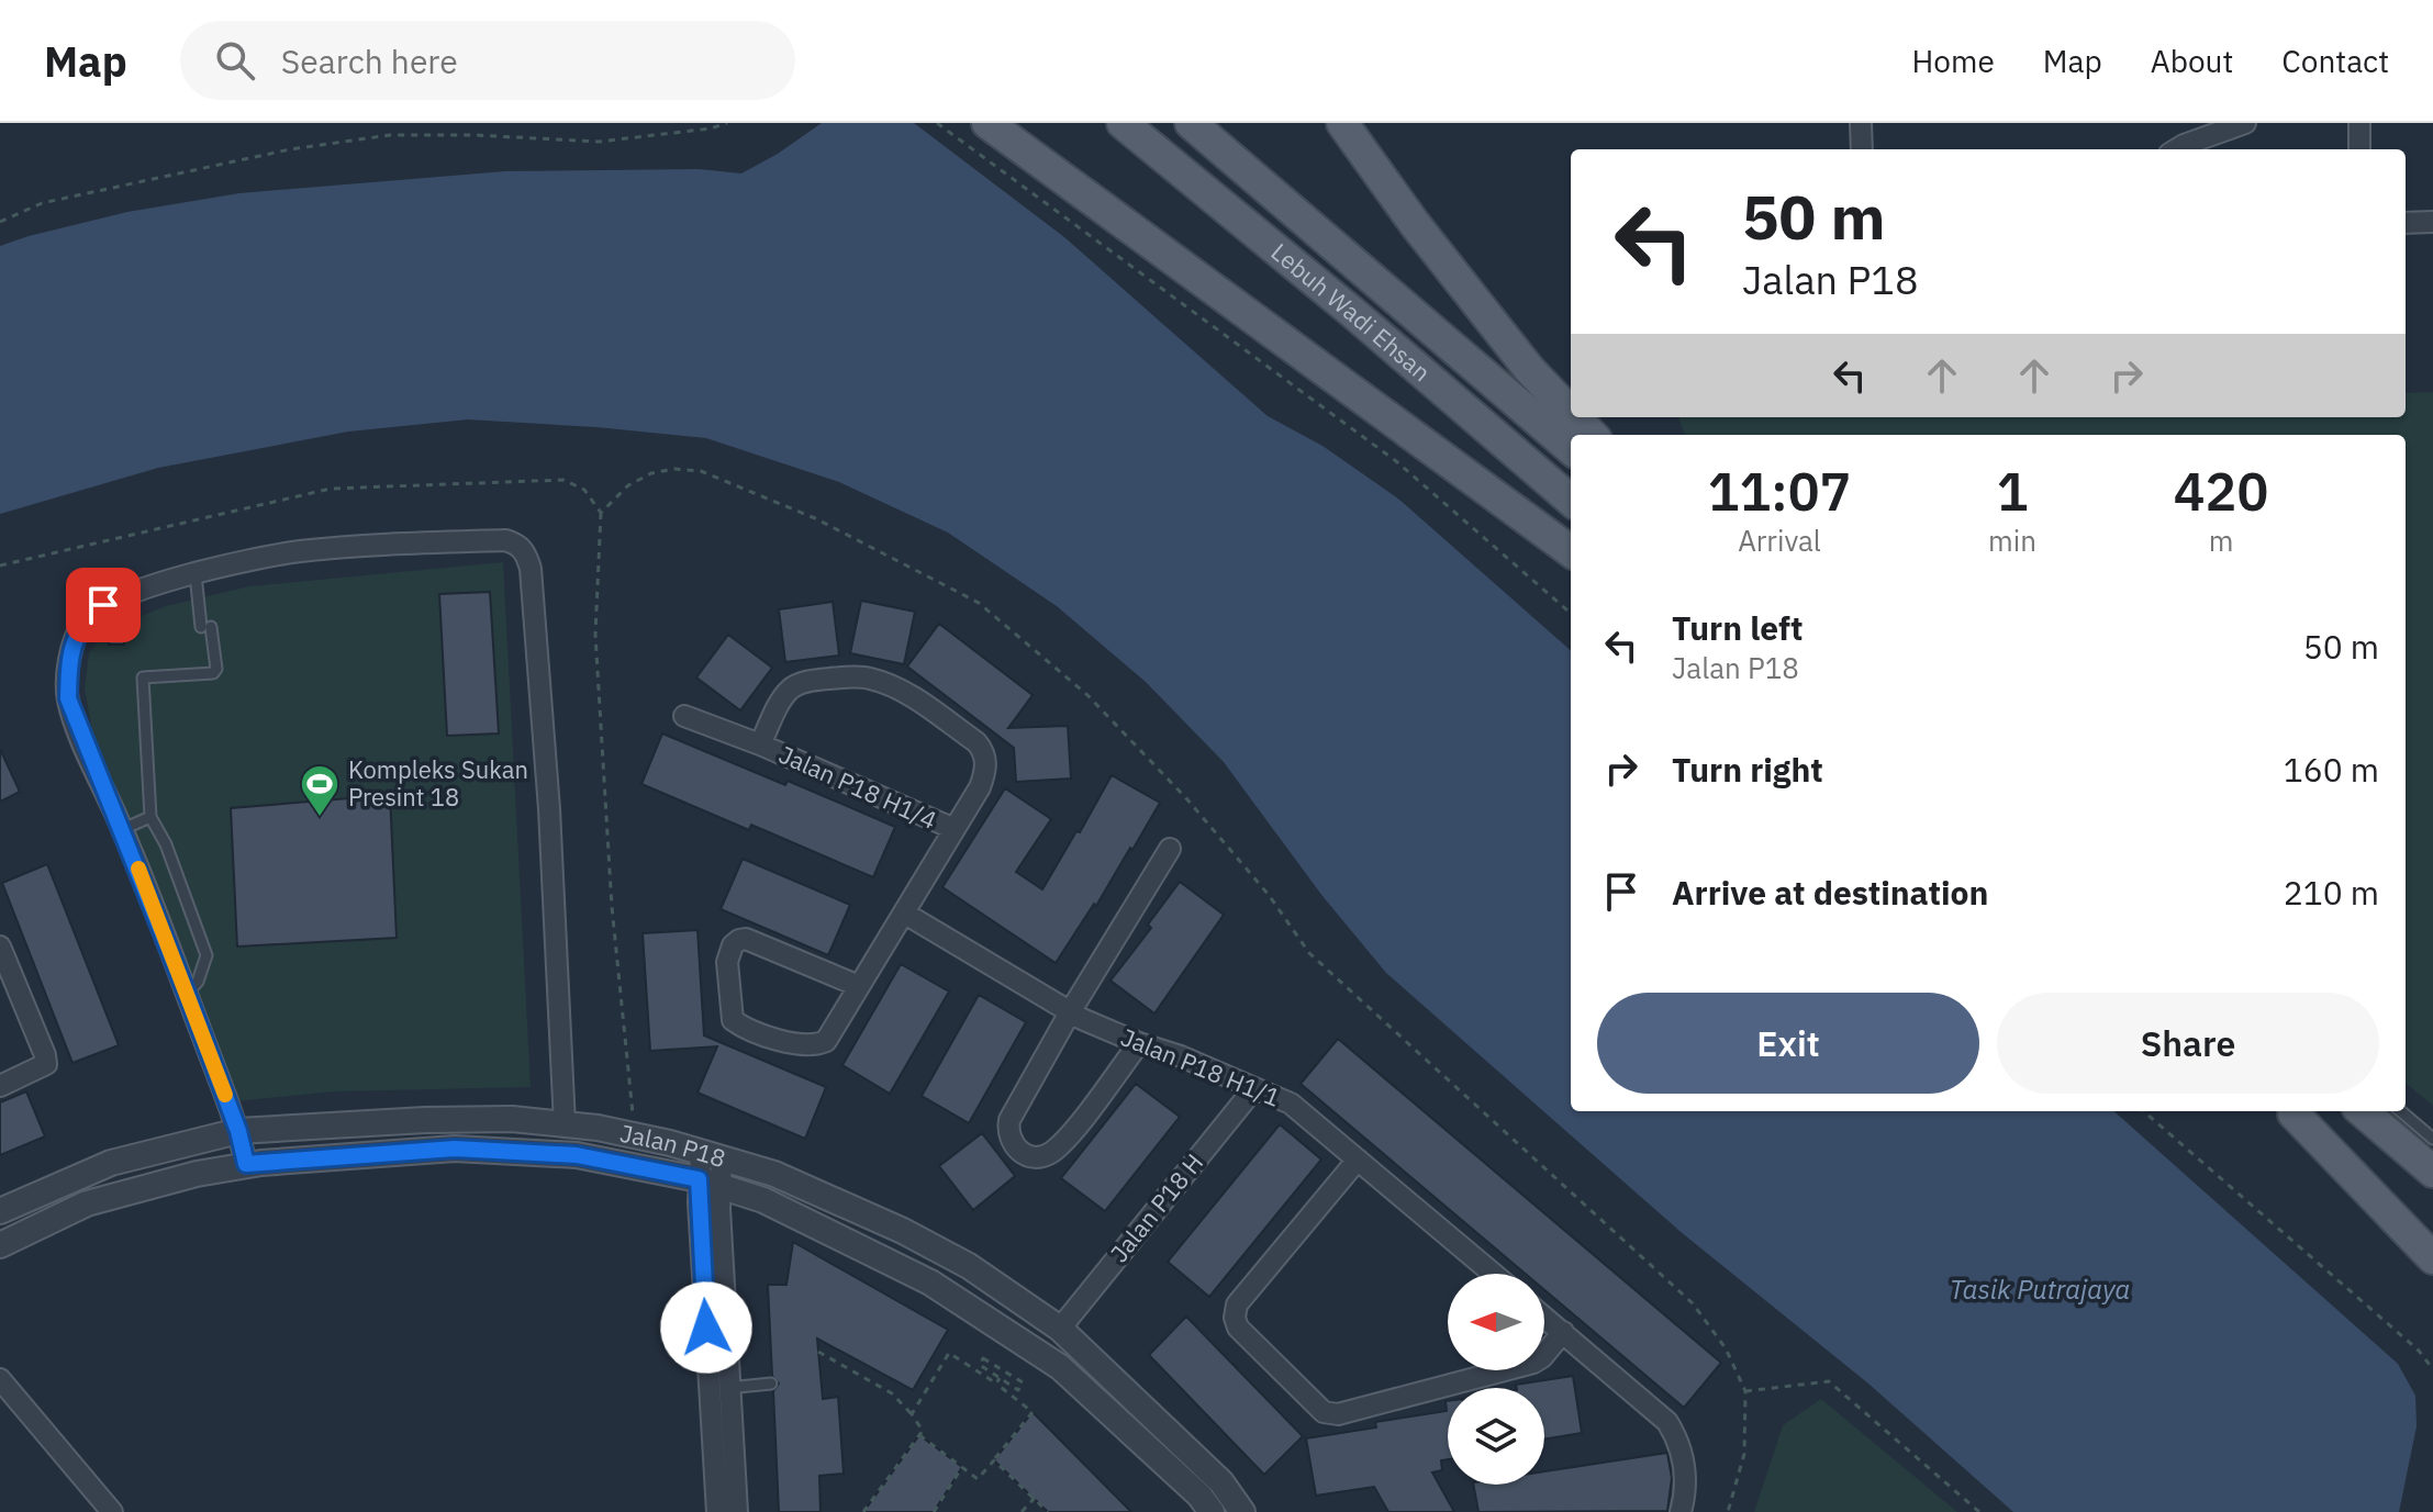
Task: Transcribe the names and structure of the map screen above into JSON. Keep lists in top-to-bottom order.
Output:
{
  "streets": {
    "main road": ["Lebuh Wadi Ehsan"],
    "street": [
      "Jalan P18 H1/4",
      "Jalan P18 H1/1",
      "Jalan P18",
      "Jalan P18 H"
    ]
  },
  "crossings": [
    ["Jalan P18 H1/4", "Jalan P18 H1/1"],
    ["Jalan P18 H1/1", "Jalan P18 H"],
    ["Jalan P18", "Jalan P18 H"]
  ],
  "water": ["Tasik Putrajaya"],
  "places": {
    "sports": ["Kompleks Sukan Presint 18"]
  },
  "north": "left",
  "page": {
    "header": "Map",
    "search": "Search here",
    "nav": [
      "Home",
      "Map",
      "About",
      "Contact"
    ],
    "turn": ["50 m", "Jalan P18"],
    "eta": [
      "11:07",
      "Arrival",
      "1",
      "min",
      "420",
      "m"
    ],
    "list": [
      {
        "name": "Turn left",
        "note": "Jalan P18",
        "value": "50 m"
      },
      {
        "name": "Turn right",
        "value": "160 m"
      },
      {
        "name": "Arrive at destination",
        "value": "210 m"
      }
    ],
    "buttons": ["Exit", "Share"]
  }
}
